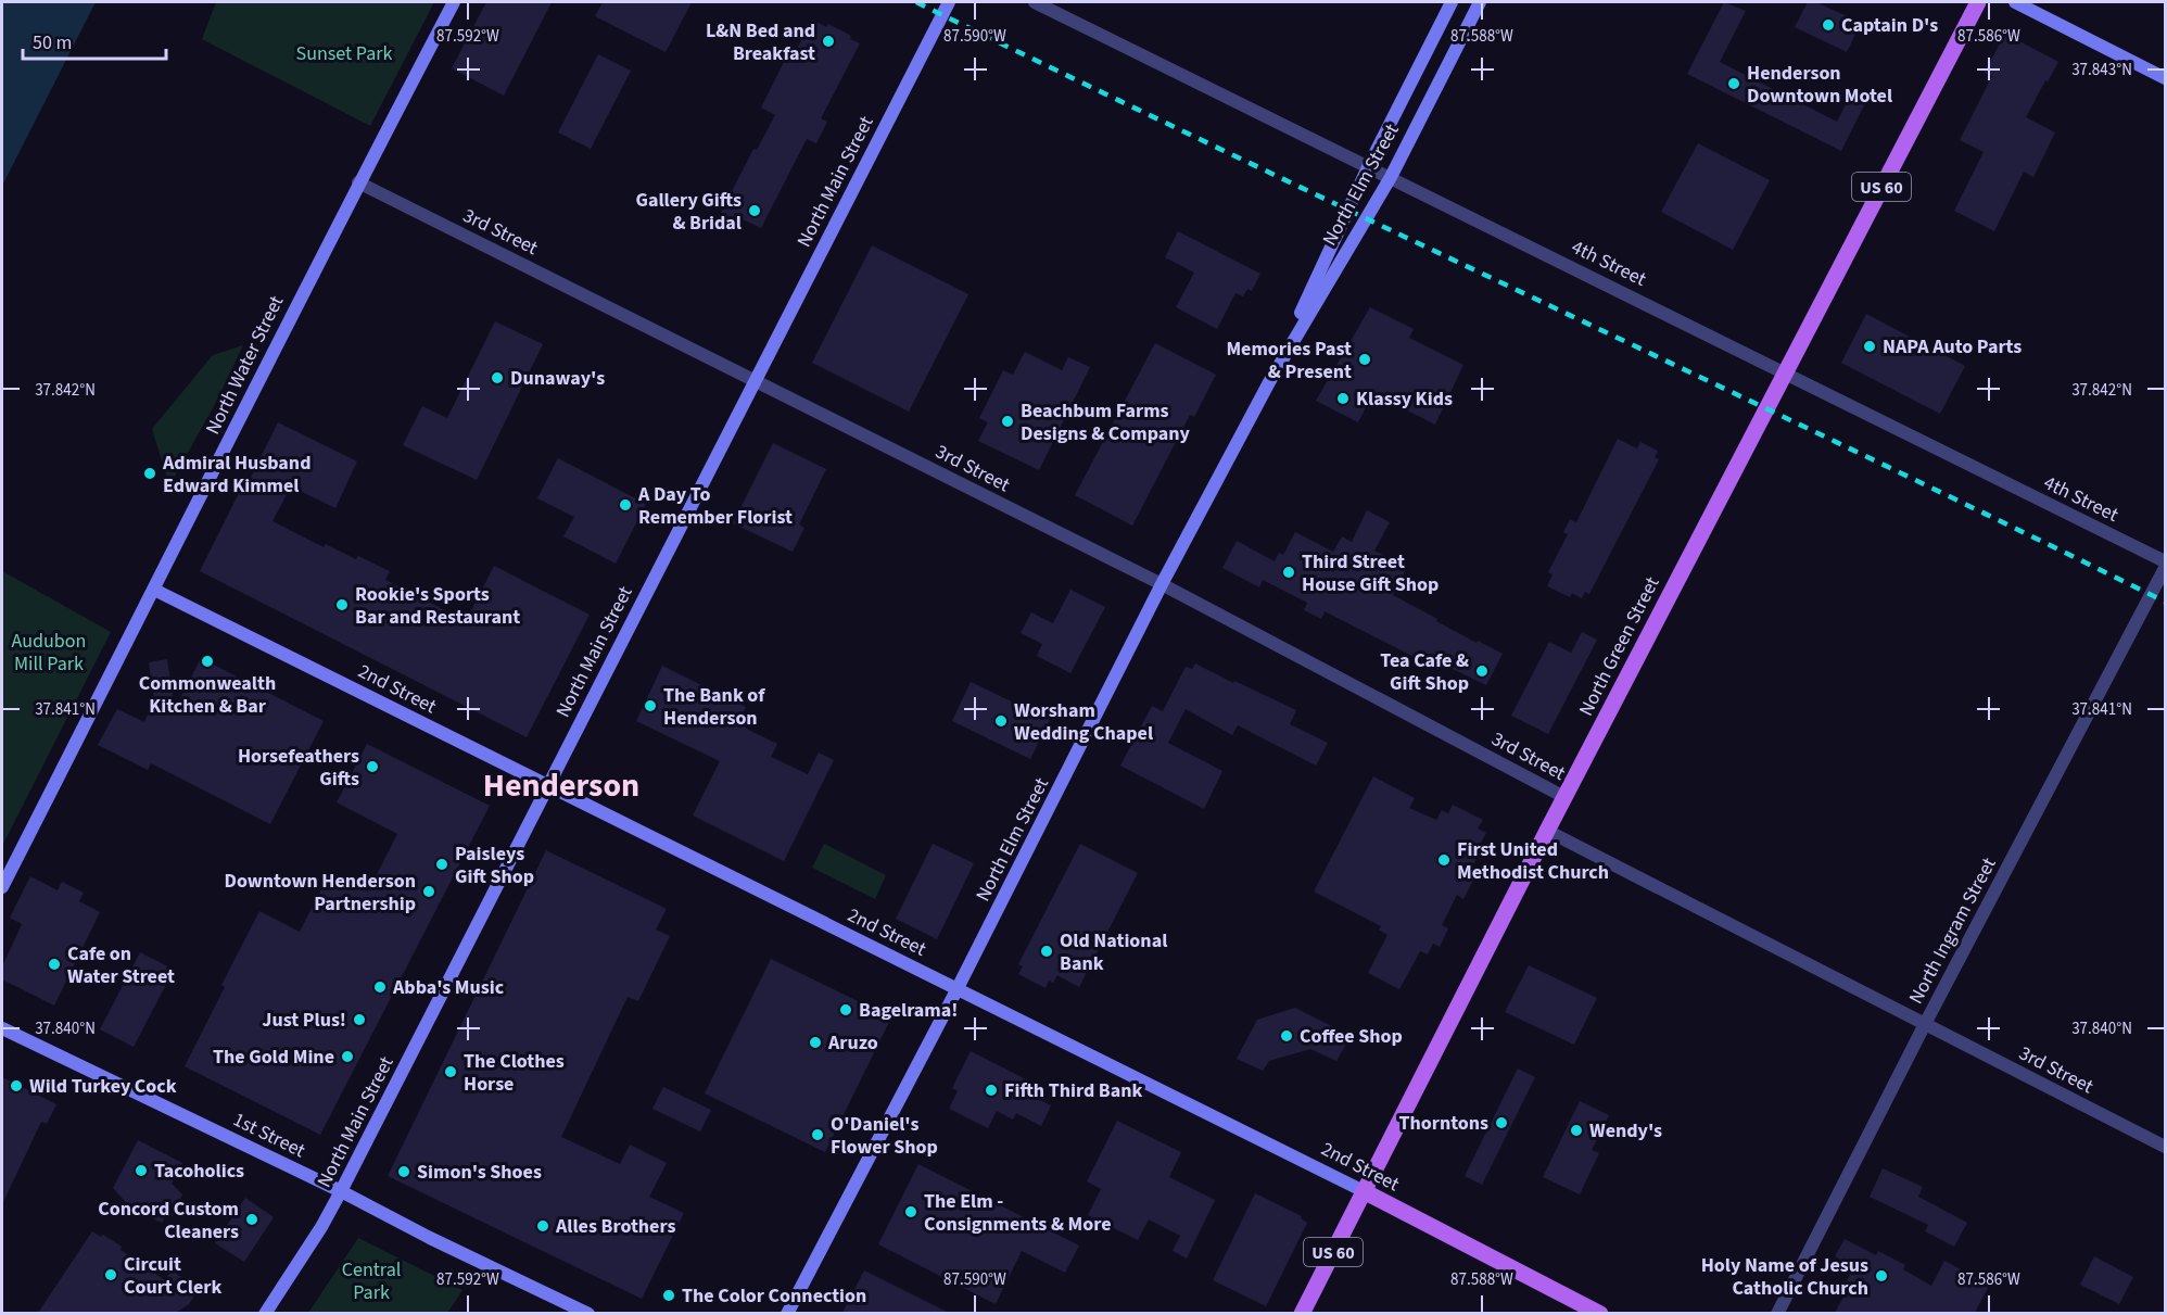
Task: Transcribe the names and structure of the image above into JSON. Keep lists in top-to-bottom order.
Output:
{
  "streets": {
    "main road": ["US 60", "North Green Street", "2nd Street"],
    "street": [
      "North Main Street",
      "North Elm Street",
      "3rd Street",
      "4th Street",
      "North Water Street",
      "North Ingram Street",
      "1st Street"
    ]
  },
  "crossings": [
    ["North Main Street", "3rd Street"],
    ["North Main Street", "2nd Street"],
    ["North Main Street", "1st Street"],
    ["North Elm Street", "3rd Street"],
    ["North Elm Street", "4th Street"],
    ["North Elm Street", "2nd Street"],
    ["3rd Street", "North Water Street"],
    ["3rd Street", "North Green Street"],
    ["3rd Street", "North Ingram Street"],
    ["4th Street", "North Green Street"],
    ["North Water Street", "2nd Street"],
    ["North Green Street", "2nd Street"]
  ],
  "districts": ["Henderson"],
  "parks": ["Sunset Park", "Audubon Mill Park", "Central Park"],
  "places": [
    "Captain D's",
    "L&N Bed and Breakfast",
    "Henderson Downtown Motel",
    "Gallery Gifts & Bridal",
    "NAPA Auto Parts",
    "Memories Past & Present",
    "Dunaway's",
    "Klassy Kids",
    "Beachbum Farms Designs & Company",
    "Admiral Husband Edward Kimmel",
    "A Day To Remember Florist",
    "Third Street House Gift Shop",
    "Rookie's Sports Bar and Restaurant",
    "Commonwealth Kitchen & Bar",
    "Tea Cafe & Gift Shop",
    "The Bank of Henderson",
    "Worsham Wedding Chapel",
    "Horsefeathers Gifts",
    "First United Methodist Church",
    "Paisleys Gift Shop",
    "Downtown Henderson Partnership",
    "Old National Bank",
    "Cafe on Water Street",
    "Abba's Music",
    "Bagelrama!",
    "Just Plus!",
    "Coffee Shop",
    "Aruzo",
    "The Gold Mine",
    "The Clothes Horse",
    "Wild Turkey Cock",
    "Fifth Third Bank",
    "Thorntons",
    "Wendy's",
    "O'Daniel's Flower Shop",
    "Tacoholics",
    "Simon's Shoes",
    "The Elm - Consignments & More",
    "Concord Custom Cleaners",
    "Alles Brothers",
    "Circuit Court Clerk",
    "Holy Name of Jesus Catholic Church",
    "The Color Connection"
  ],
  "scale_bar": "50 m",
  "coordinates": [
    "87.592°W",
    "87.590°W",
    "87.588°W",
    "87.586°W",
    "37.843°N",
    "37.842°N",
    "37.841°N",
    "37.840°N"
  ]
}
